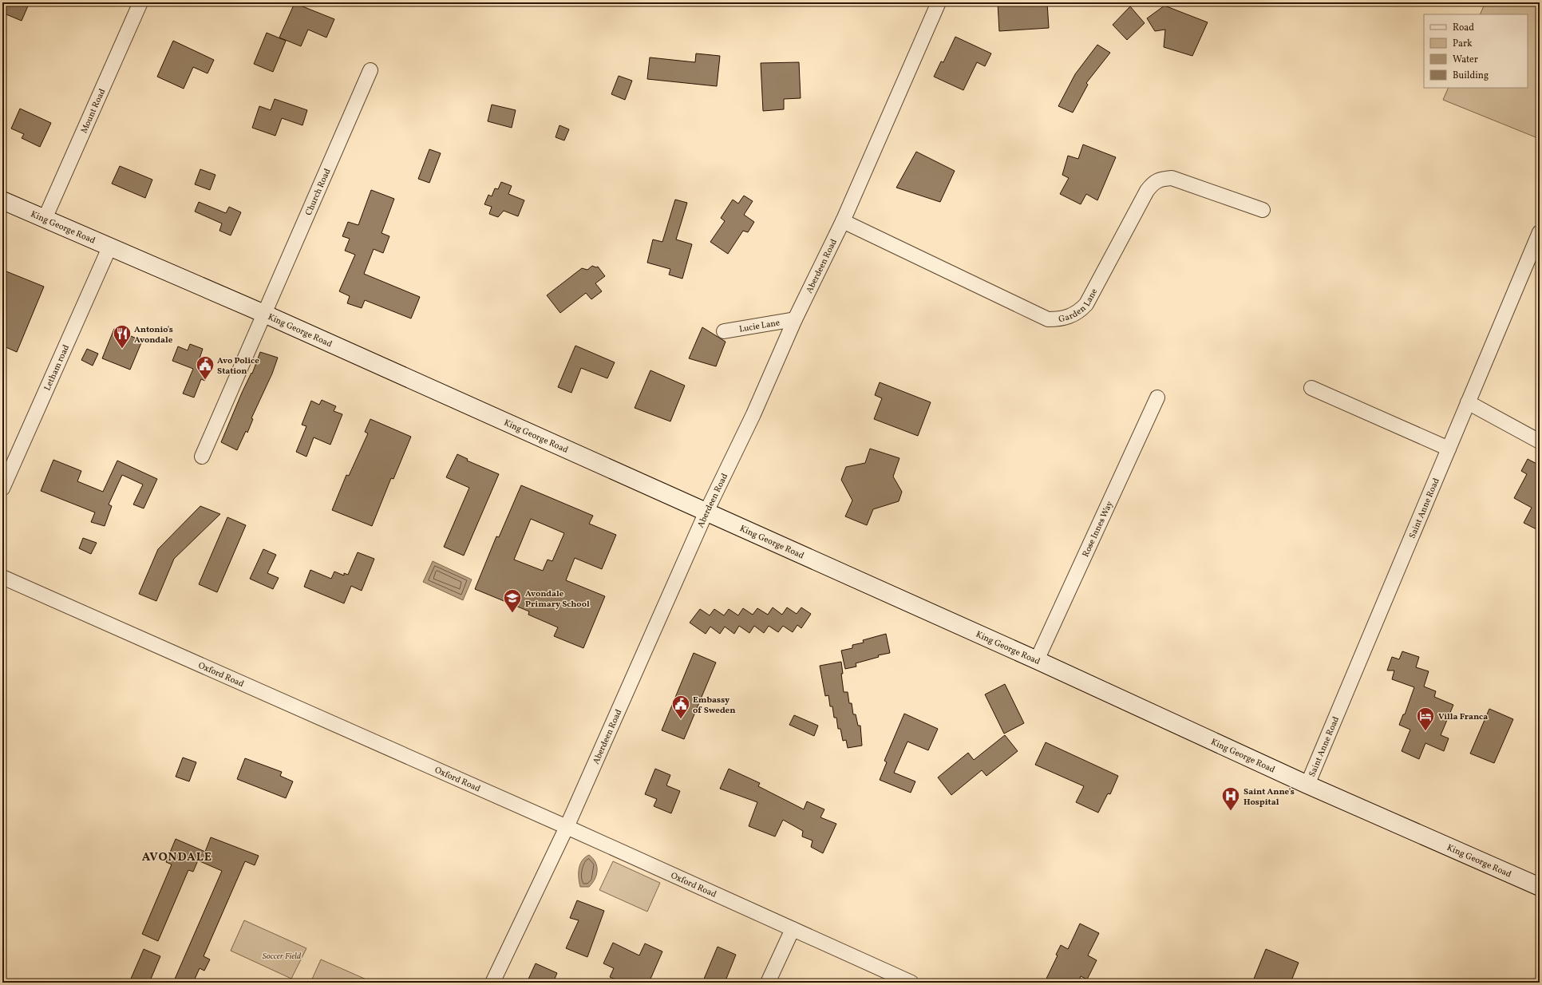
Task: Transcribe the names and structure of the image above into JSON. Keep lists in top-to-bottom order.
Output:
{
  "streets": {
    "main road": ["King George Road"],
    "street": [
      "Mount Road",
      "Church Road",
      "Aberdeen Road",
      "Garden Lane",
      "Lucie Lane",
      "Letham road",
      "Saint Anne Road",
      "Rose Innes Way",
      "Oxford Road"
    ]
  },
  "crossings": [
    ["Mount Road", "King George Road"],
    ["Church Road", "King George Road"],
    ["King George Road", "Aberdeen Road"],
    ["King George Road", "Letham road"],
    ["King George Road", "Saint Anne Road"],
    ["King George Road", "Rose Innes Way"],
    ["Aberdeen Road", "Garden Lane"],
    ["Aberdeen Road", "Lucie Lane"],
    ["Aberdeen Road", "Oxford Road"]
  ],
  "districts": ["AVONDALE"],
  "parks": ["Soccer Field"],
  "places": {
    "restaurant": ["Antonio's Avondale"],
    "public building": ["Avo Police Station", "Embassy of Sweden"],
    "school or university": ["Avondale Primary School"],
    "hotel": ["Villa Franca"],
    "hospital": ["Saint Anne's Hospital"]
  },
  "legend": [
    "Road",
    "Park",
    "Water",
    "Building"
  ]
}
